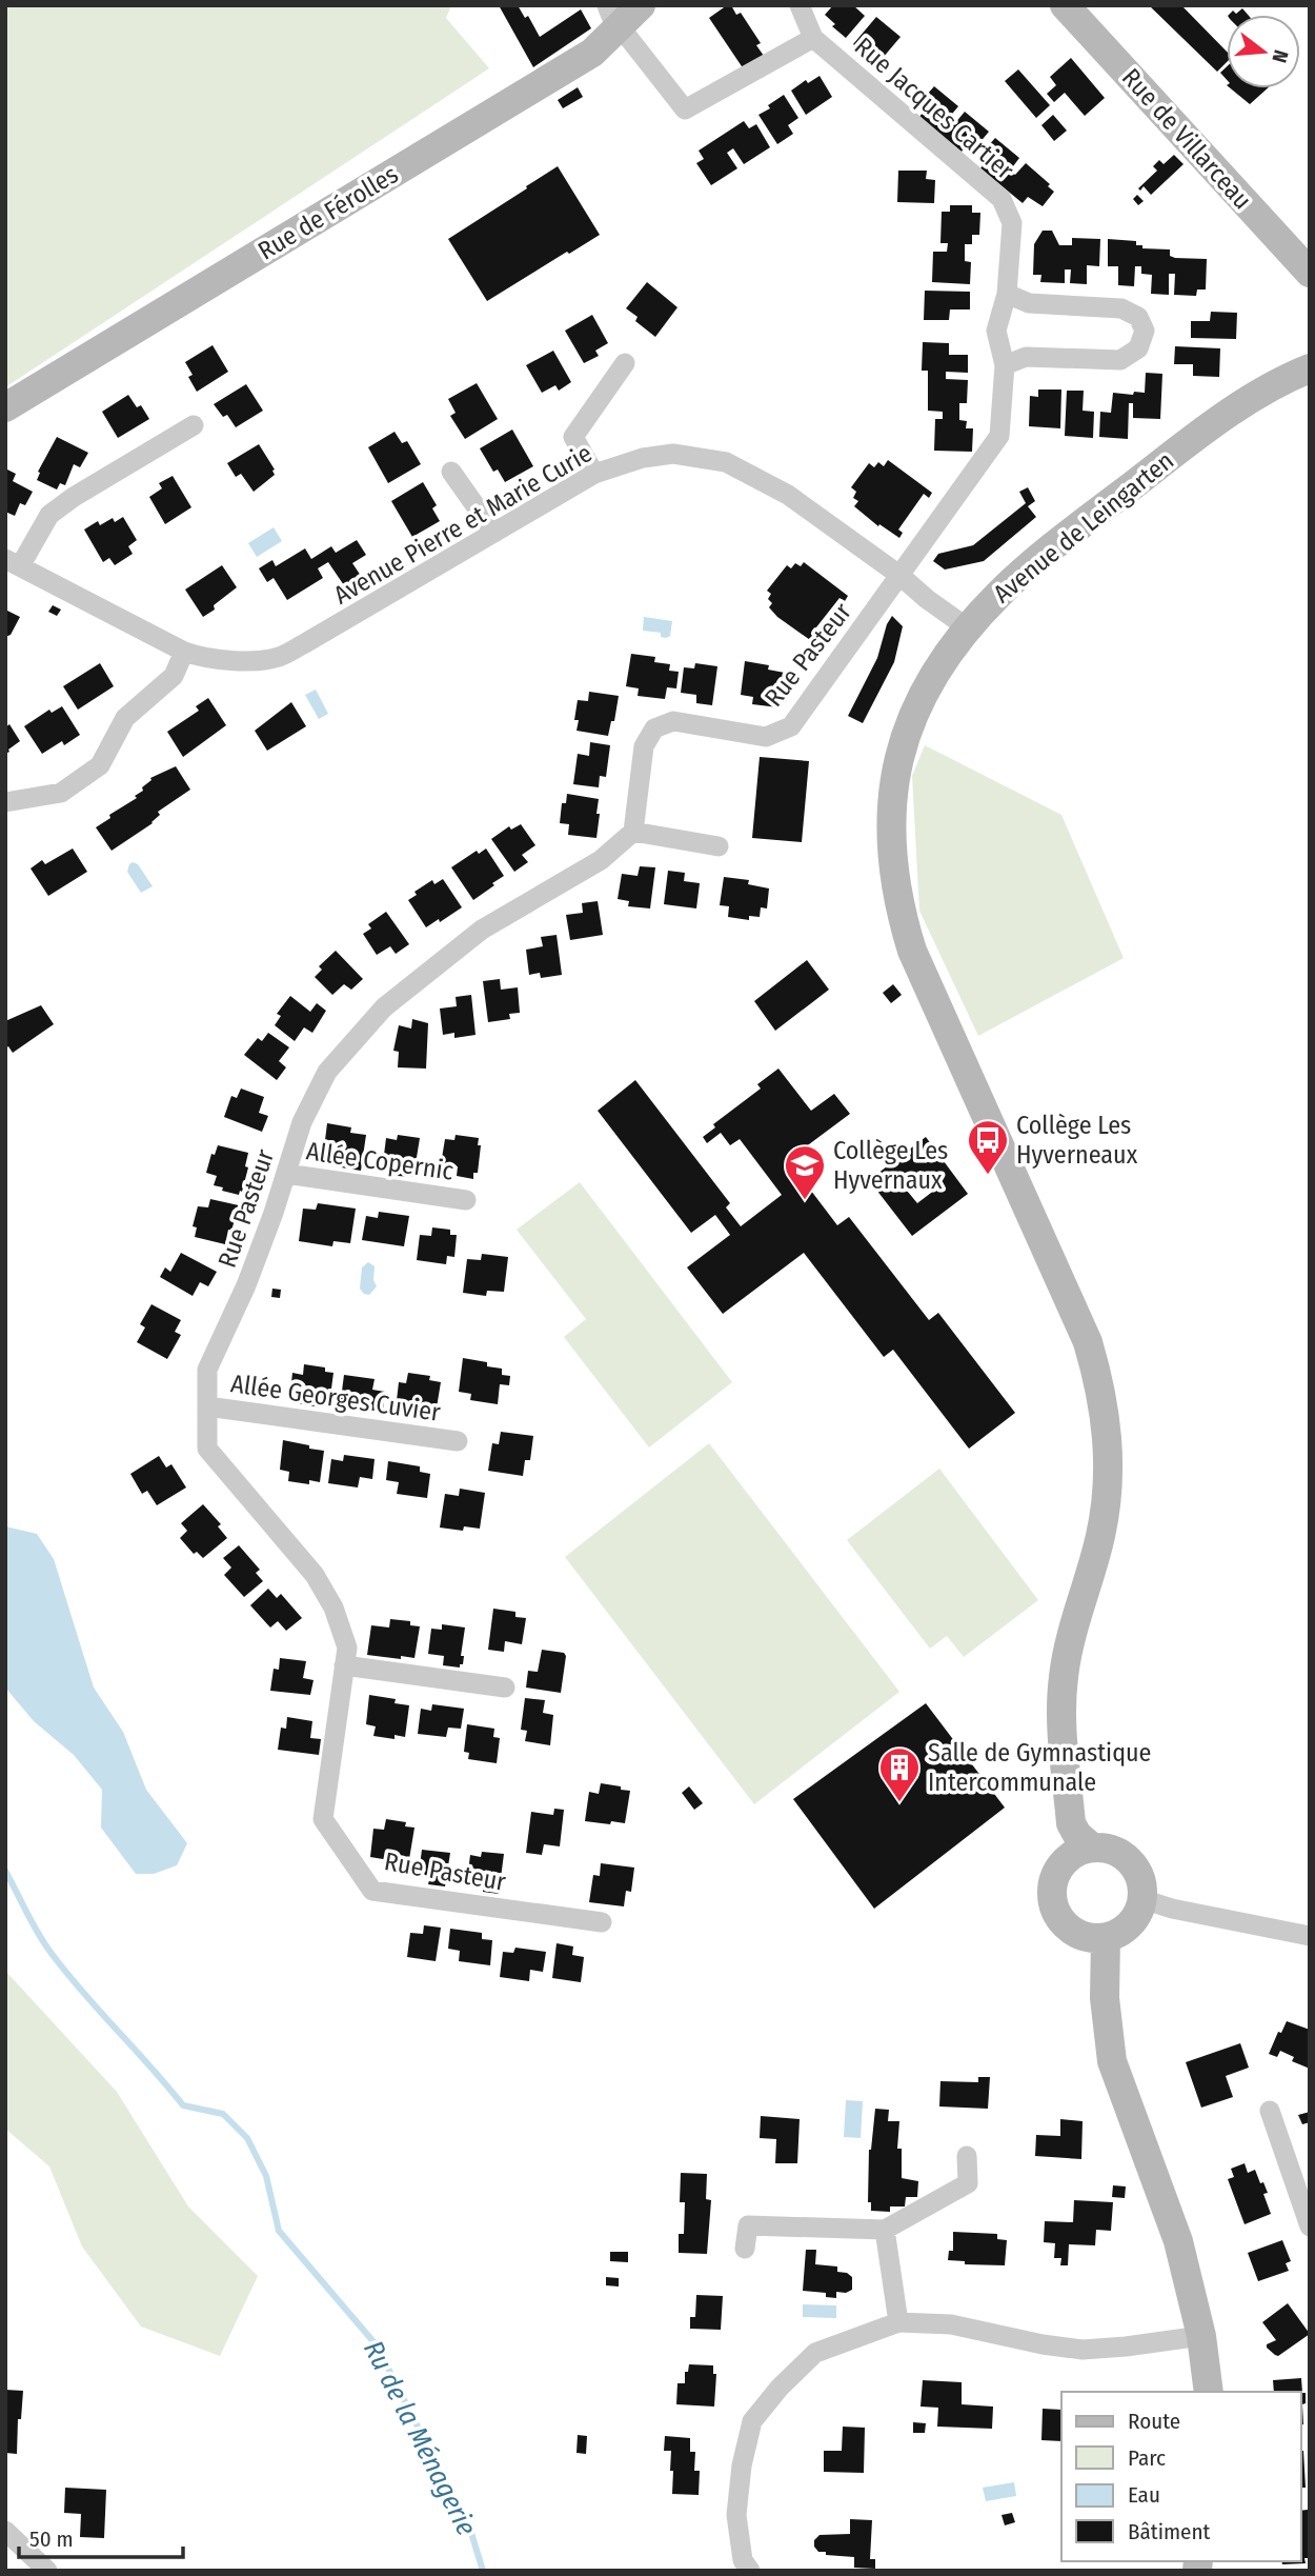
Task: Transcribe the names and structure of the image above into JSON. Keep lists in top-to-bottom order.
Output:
{
  "streets": {
    "street": [
      "Rue Jacques Cartier",
      "Rue de Villarceau",
      "Rue de Férolles",
      "Avenue Pierre et Marie Curie",
      "Avenue de Leingarten",
      "Rue Pasteur",
      "Allée Copernic",
      "Allée Georges Cuvier"
    ]
  },
  "crossings": [
    ["Rue Jacques Cartier", "Avenue Pierre et Marie Curie"],
    ["Rue Jacques Cartier", "Rue Pasteur"],
    ["Avenue Pierre et Marie Curie", "Avenue de Leingarten"],
    ["Avenue Pierre et Marie Curie", "Rue Pasteur"],
    ["Rue Pasteur", "Allée Copernic"],
    ["Rue Pasteur", "Allée Georges Cuvier"]
  ],
  "water": ["Ru de la Ménagerie"],
  "places": {
    "bus stop": ["Collège Les Hyverneaux"],
    "school or university": ["Collège Les Hyvernaux"],
    "building": ["Salle de Gymnastique Intercommunale"]
  },
  "legend": [
    "Route",
    "Parc",
    "Eau",
    "Bâtiment"
  ],
  "scale_bar": "50 m",
  "north": "right"
}
